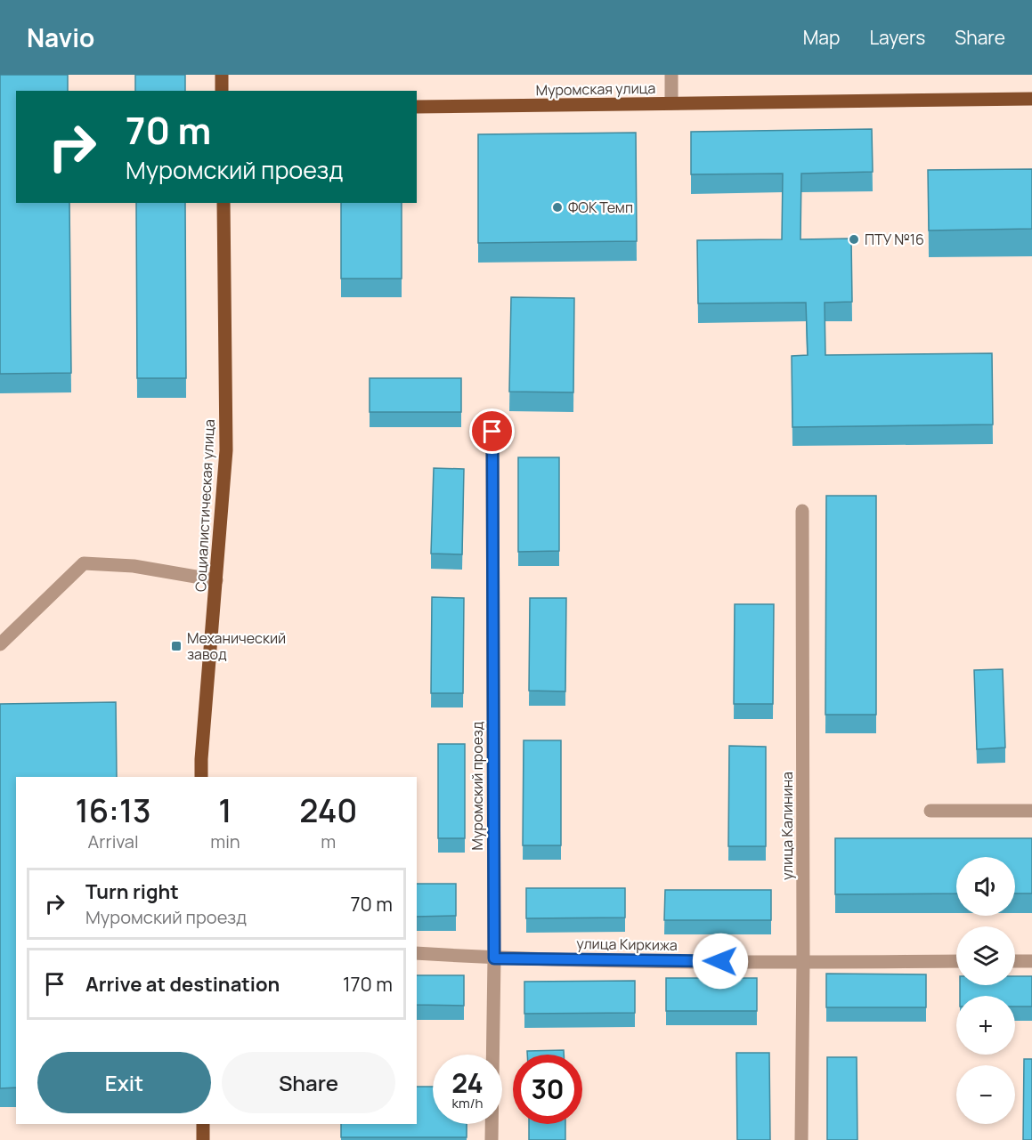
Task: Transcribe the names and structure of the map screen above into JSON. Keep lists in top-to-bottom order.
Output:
{
  "streets": {
    "main road": ["Муромская улица", "Социалистическая улица"],
    "street": ["Муромский проезд", "улица Калинина", "улица Киркижа"]
  },
  "crossings": [
    ["Муромский проезд", "улица Киркижа"],
    ["улица Калинина", "улица Киркижа"]
  ],
  "places": {
    "other": ["ФОК Темп", "ПТУ №16"],
    "transit": ["Механический завод"]
  },
  "page": {
    "header": "Navio",
    "nav": ["Map", "Layers", "Share"],
    "turn": ["70 m", "Муромский проезд"],
    "eta": [
      "16:13",
      "Arrival",
      "1",
      "min",
      "240",
      "m"
    ],
    "map_buttons": ["+", "−"],
    "list": [
      {
        "name": "Turn right",
        "note": "Муромский проезд",
        "value": "70 m"
      },
      {
        "name": "Arrive at destination",
        "value": "170 m"
      }
    ],
    "buttons": ["Exit", "Share"],
    "speed": "24 km/h",
    "limit": "30"
  }
}
